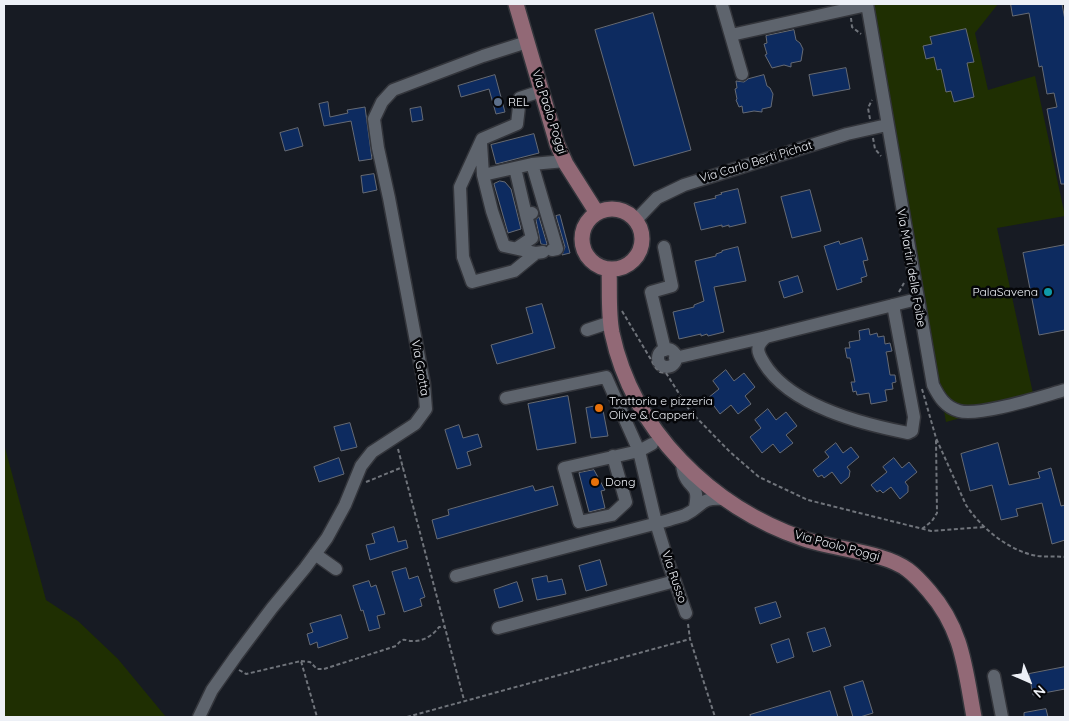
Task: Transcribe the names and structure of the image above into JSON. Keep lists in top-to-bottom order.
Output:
{
  "streets": {
    "main road": ["Via Paolo Poggi"],
    "street": [
      "Via Carlo Berti Pichat",
      "Via Martiri delle Foibe",
      "Via Grotta",
      "Via Russo"
    ]
  },
  "crossings": [
    ["Via Paolo Poggi", "Via Carlo Berti Pichat"],
    ["Via Paolo Poggi", "Via Grotta"],
    ["Via Carlo Berti Pichat", "Via Martiri delle Foibe"]
  ],
  "places": [
    "REL",
    "PalaSavena",
    "Trattoria e pizzeria Olive & Capperi",
    "Dong"
  ],
  "north": "bottom right"
}
